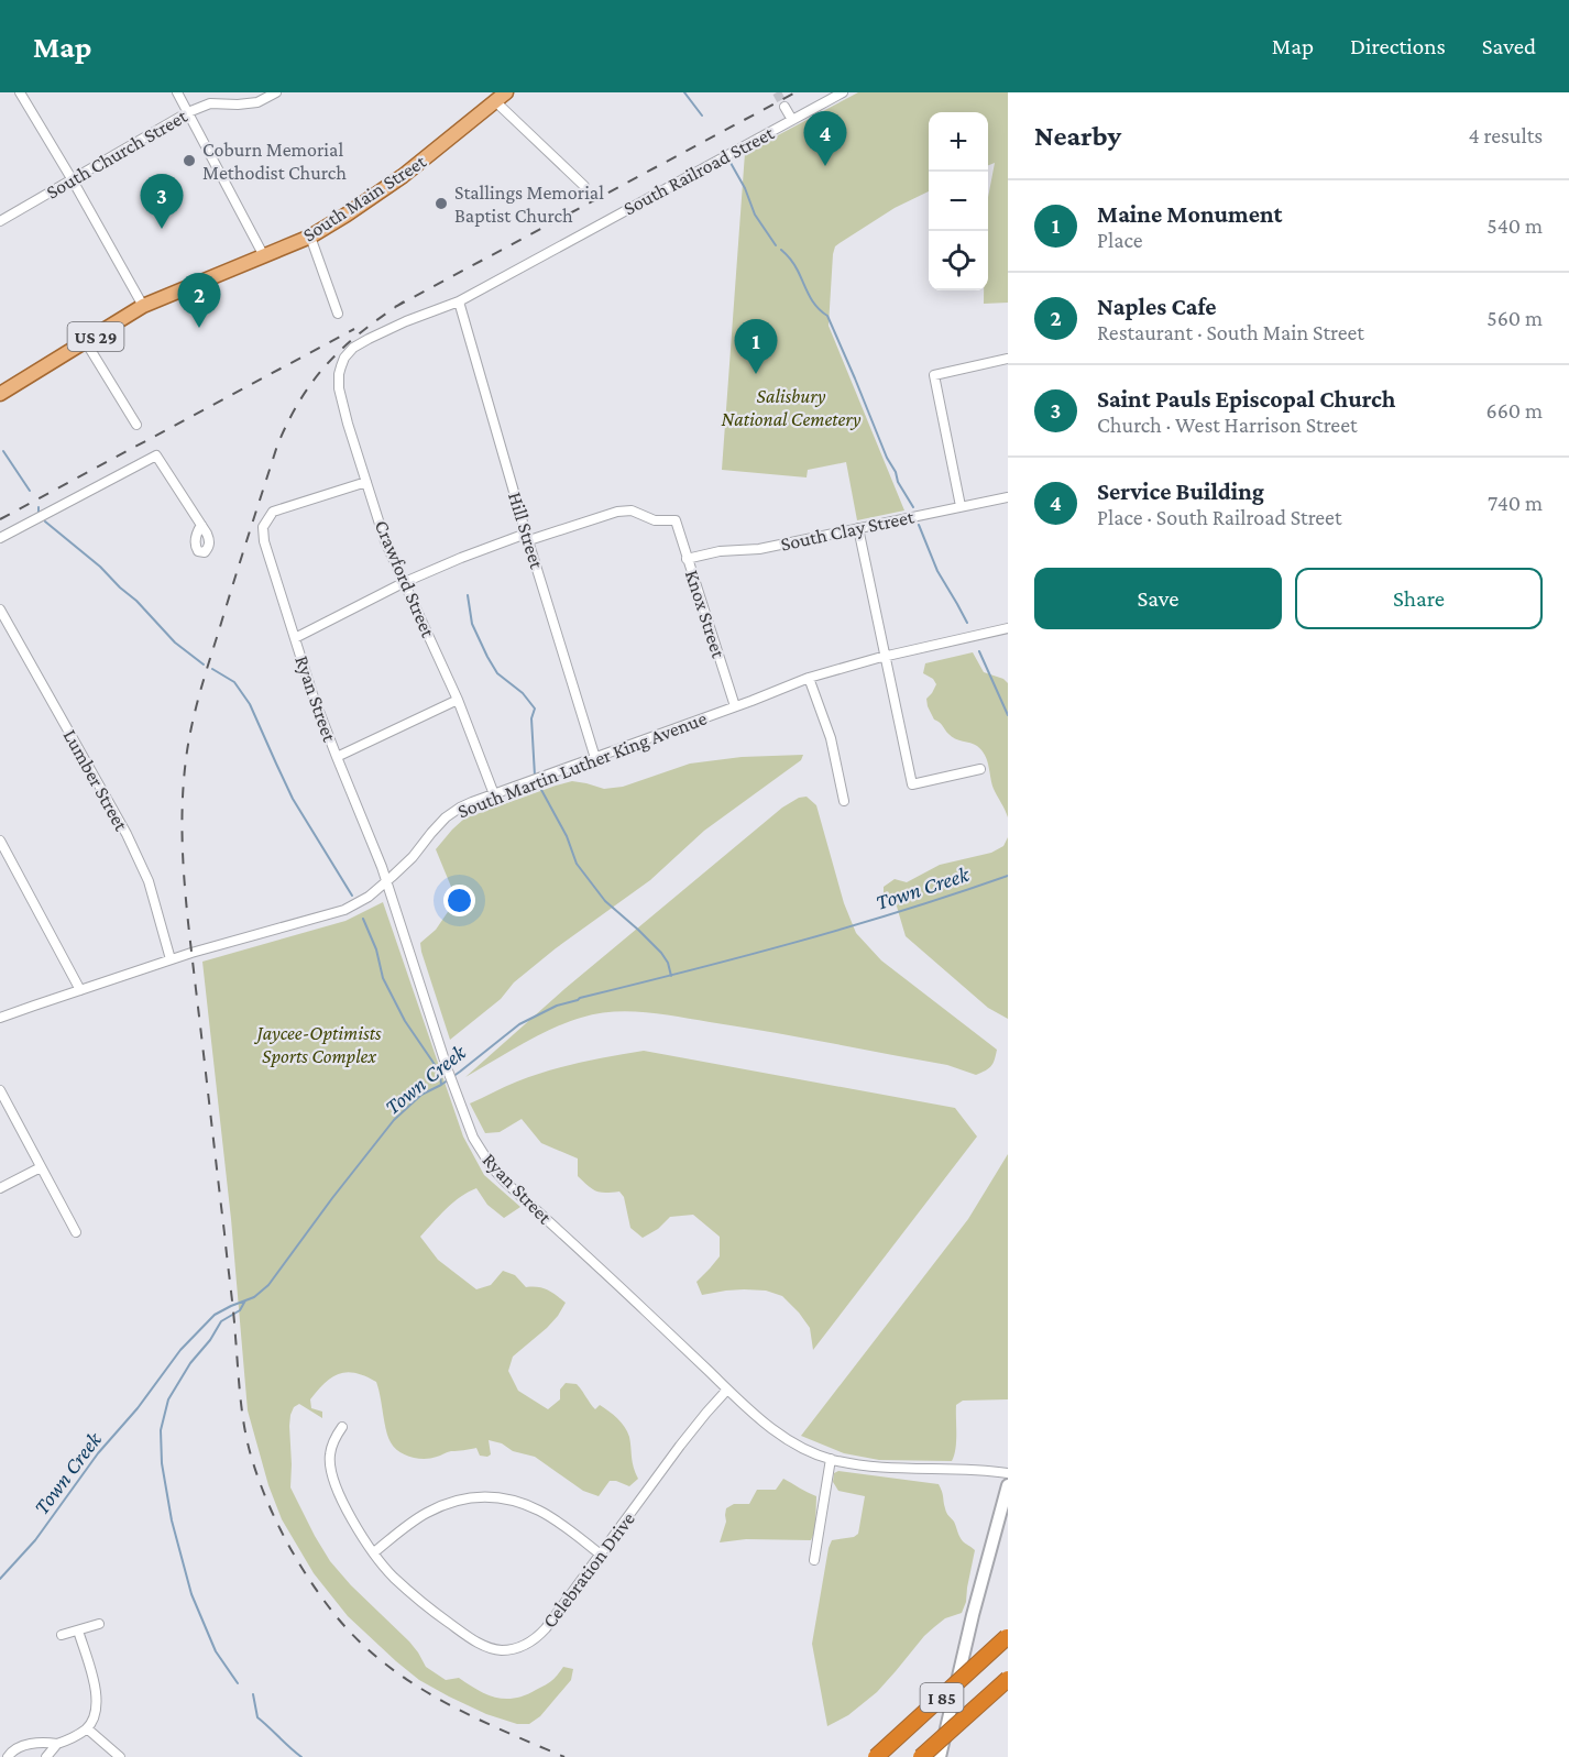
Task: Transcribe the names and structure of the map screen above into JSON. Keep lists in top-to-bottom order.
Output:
{
  "streets": {
    "highway": ["I 85"],
    "main road": ["South Main Street", "US 29"],
    "street": [
      "South Church Street",
      "South Railroad Street",
      "Hill Street",
      "South Clay Street",
      "Crawford Street",
      "Knox Street",
      "Ryan Street",
      "South Martin Luther King Avenue",
      "Lumber Street",
      "Celebration Drive"
    ]
  },
  "crossings": [
    ["South Railroad Street", "Hill Street"],
    ["South Railroad Street", "Crawford Street"],
    ["Hill Street", "Knox Street"],
    ["Hill Street", "South Martin Luther King Avenue"],
    ["South Clay Street", "Knox Street"],
    ["Crawford Street", "Ryan Street"],
    ["Crawford Street", "South Martin Luther King Avenue"],
    ["Knox Street", "South Martin Luther King Avenue"],
    ["Ryan Street", "South Martin Luther King Avenue"],
    ["Ryan Street", "Celebration Drive"],
    ["South Martin Luther King Avenue", "Lumber Street"]
  ],
  "water": ["Town Creek"],
  "parks": ["Salisbury National Cemetery", "Jaycee-Optimists Sports Complex"],
  "places": ["Coburn Memorial Methodist Church", "Stallings Memorial Baptist Church"],
  "page": {
    "header": "Map",
    "nav": ["Map", "Directions", "Saved"],
    "heading": ["Nearby", "4 results"],
    "pins": [
      "4",
      "3",
      "2",
      "1"
    ],
    "map_buttons": ["+", "−"],
    "list": [
      {
        "mark": "1",
        "name": "Maine Monument",
        "note": "Place",
        "value": "540 m"
      },
      {
        "mark": "2",
        "name": "Naples Cafe",
        "note": "Restaurant · South Main Street",
        "value": "560 m"
      },
      {
        "mark": "3",
        "name": "Saint Pauls Episcopal Church",
        "note": "Church · West Harrison Street",
        "value": "660 m"
      },
      {
        "mark": "4",
        "name": "Service Building",
        "note": "Place · South Railroad Street",
        "value": "740 m"
      }
    ],
    "buttons": ["Save", "Share"]
  }
}
